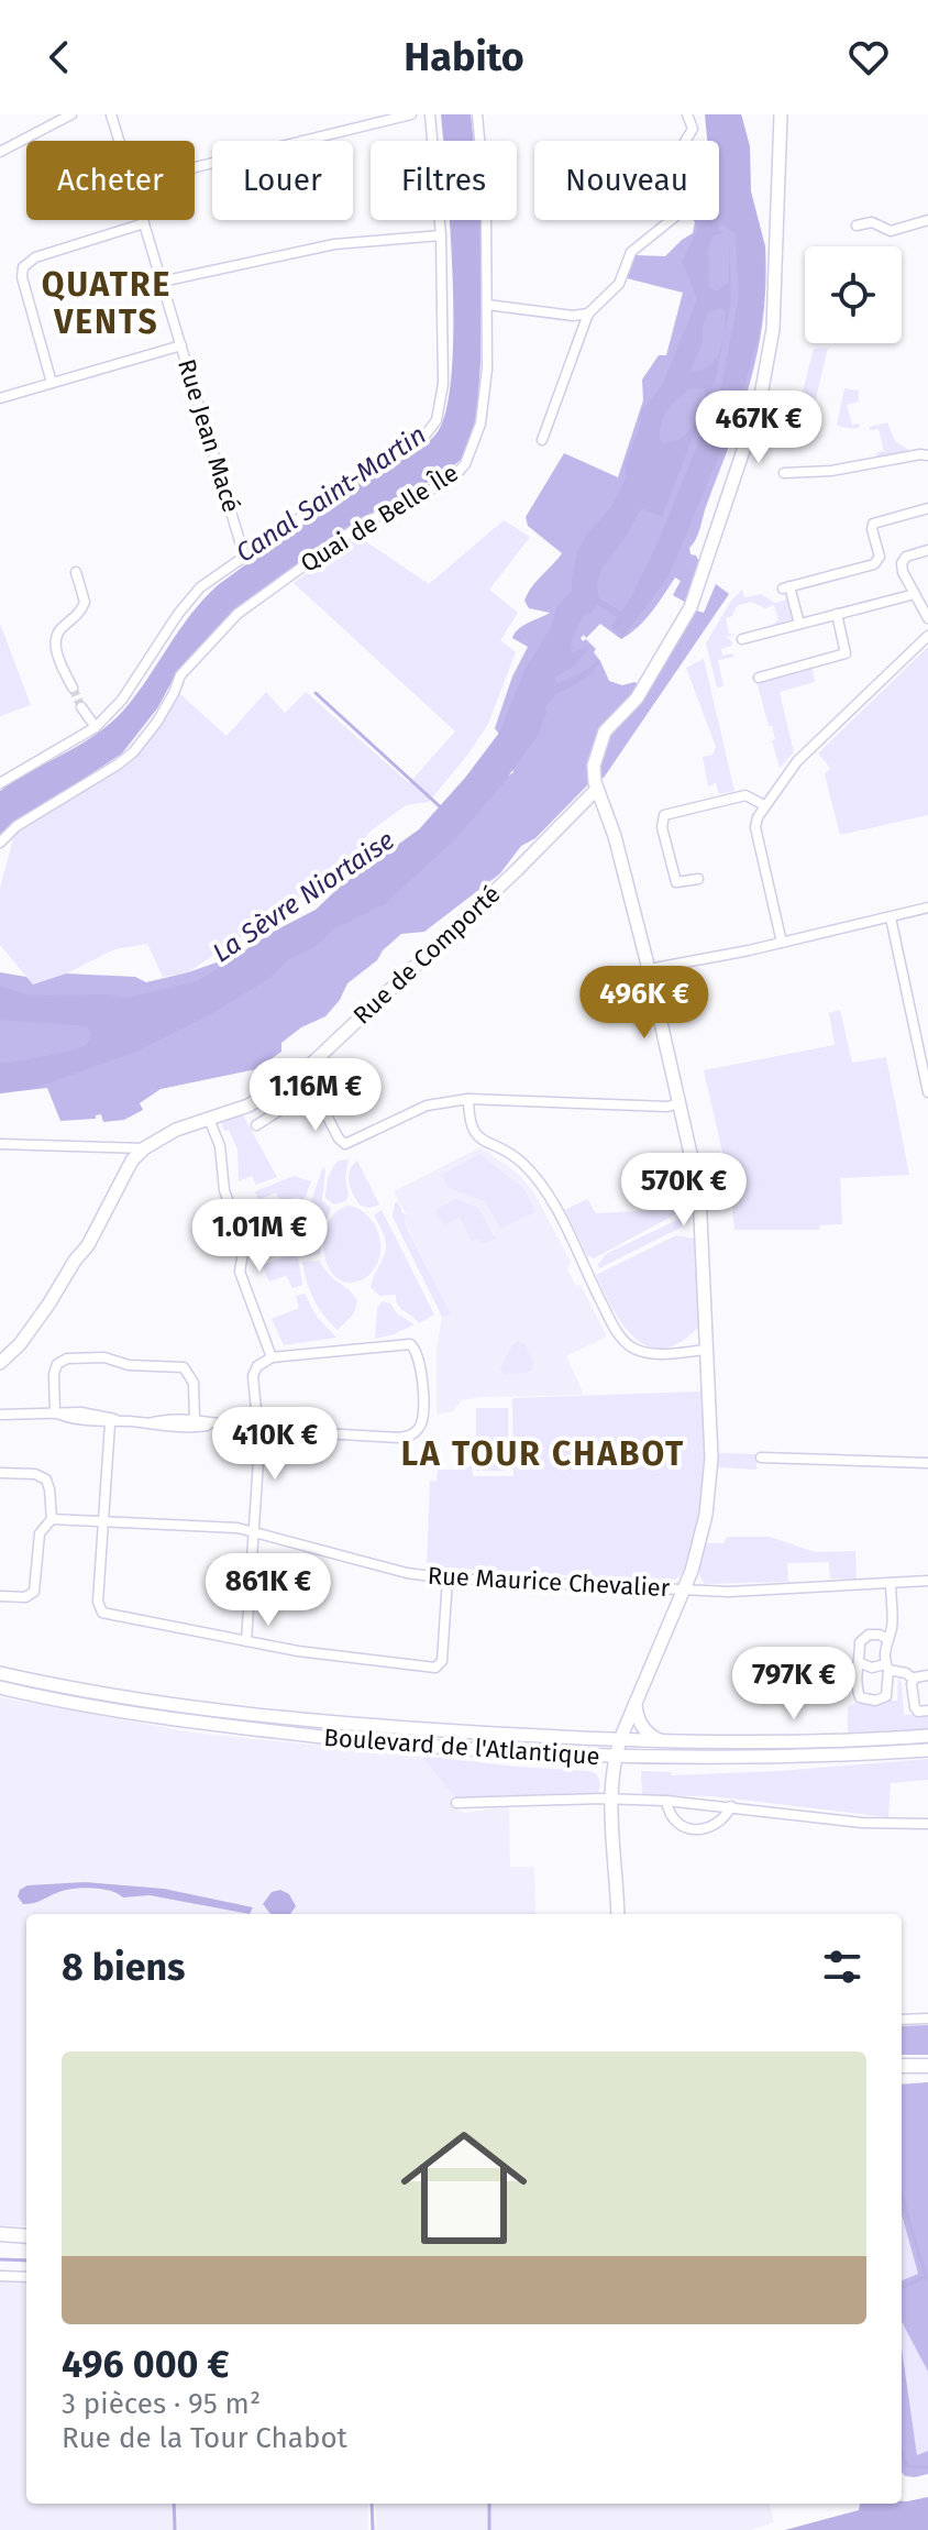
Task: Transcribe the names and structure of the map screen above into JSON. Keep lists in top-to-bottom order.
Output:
{
  "streets": {
    "street": [
      "Rue Jean Macé",
      "Quai de Belle Île",
      "Rue de Comporté",
      "Rue Maurice Chevalier",
      "Boulevard de l'Atlantique"
    ]
  },
  "districts": ["QUATRE VENTS", "LA TOUR CHABOT"],
  "water": ["Canal Saint-Martin", "La Sèvre Niortaise"],
  "page": {
    "header": "Habito",
    "chip": [
      "Acheter",
      "Louer",
      "Filtres",
      "Nouveau"
    ],
    "price": [
      "467K €",
      "496K €",
      "1.16M €",
      "570K €",
      "1.01M €",
      "410K €",
      "861K €",
      "797K €"
    ],
    "heading": "8 biens",
    "list": [
      {
        "name": "496 000 €",
        "note": "3 pièces · 95 m² · Rue de la Tour Chabot"
      }
    ]
  }
}
